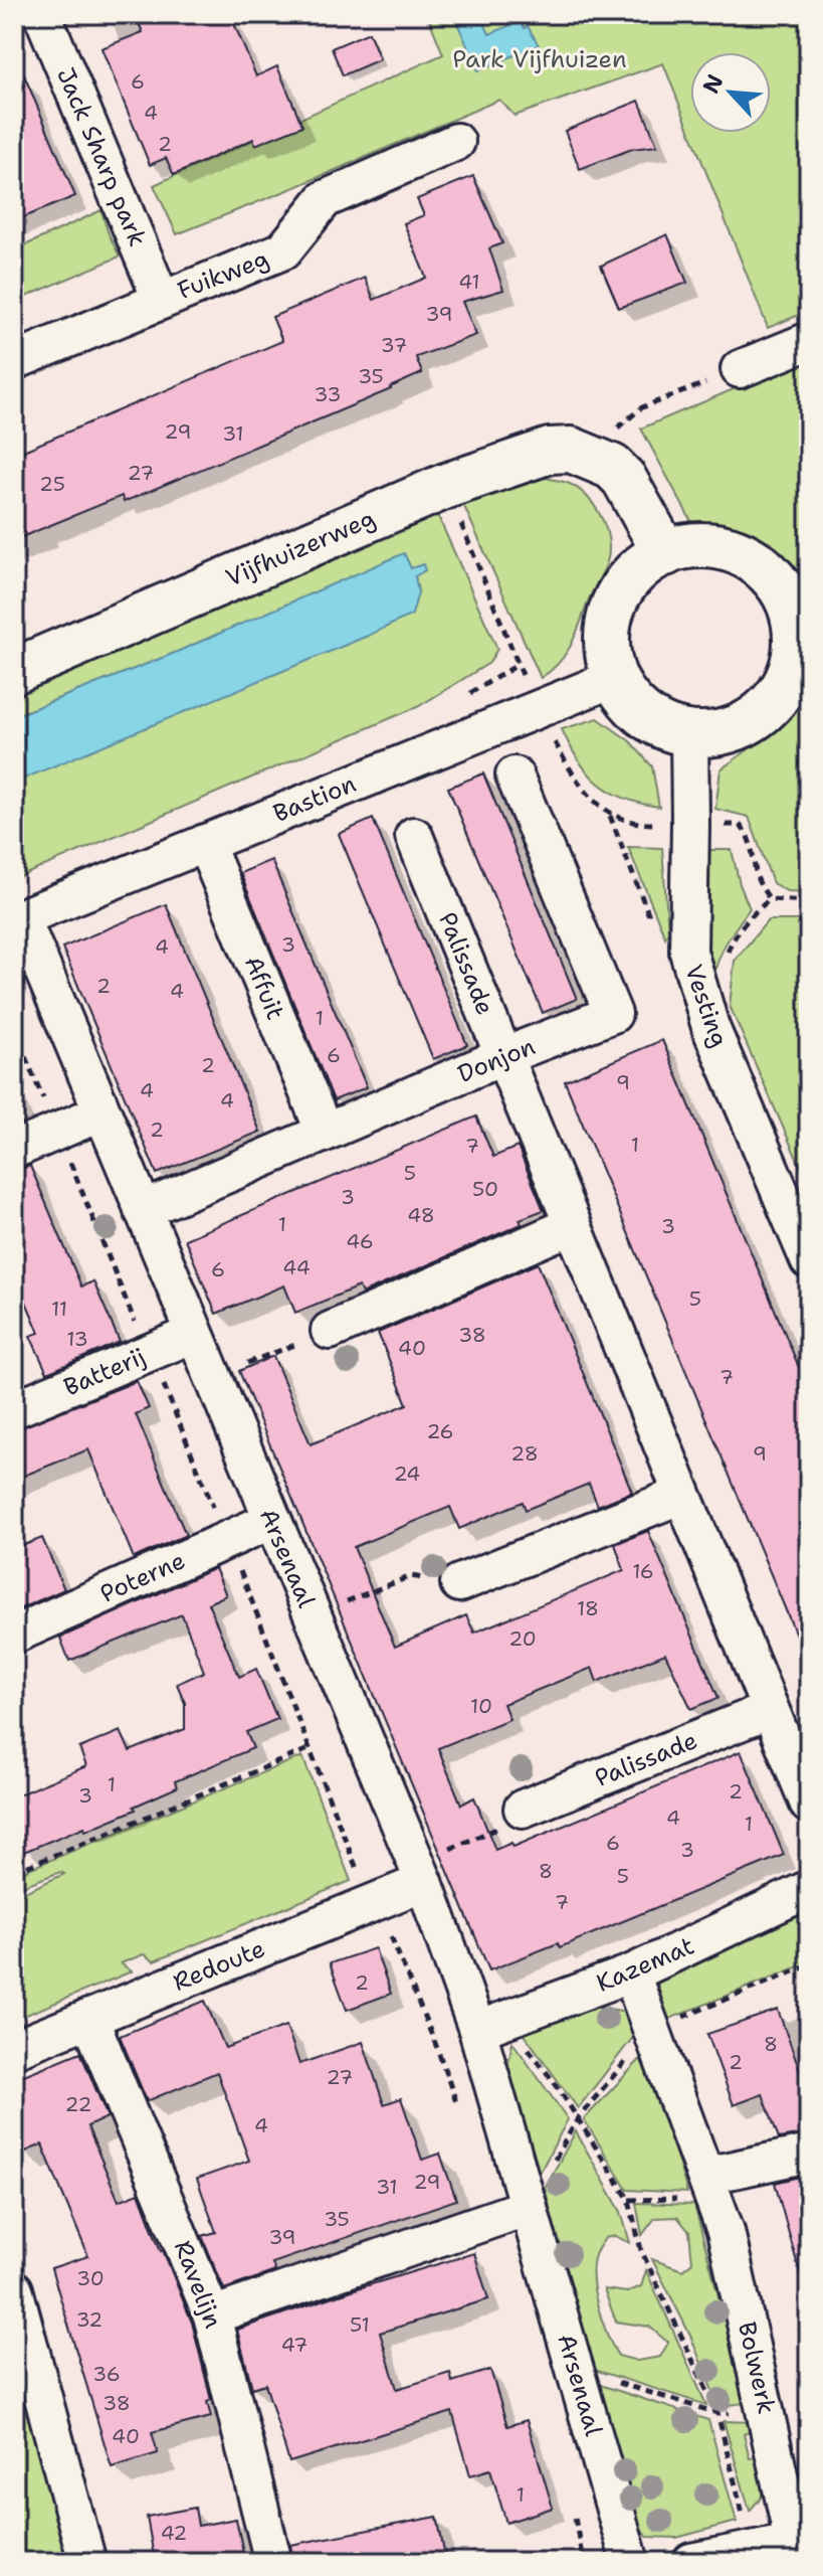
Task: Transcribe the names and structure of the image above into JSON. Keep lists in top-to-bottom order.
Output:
{
  "streets": {
    "street": [
      "Jack Sharp park",
      "Fuikweg",
      "Vijfhuizerweg",
      "Bastion",
      "Palissade",
      "Affuit",
      "Vesting",
      "Donjon",
      "Batterij",
      "Arsenaal",
      "Poterne",
      "Kazemat",
      "Redoute",
      "Ravelijn",
      "Bolwerk"
    ]
  },
  "crossings": [
    ["Jack Sharp park", "Fuikweg"],
    ["Vijfhuizerweg", "Bastion"],
    ["Vijfhuizerweg", "Vesting"],
    ["Bastion", "Affuit"],
    ["Bastion", "Vesting"],
    ["Bastion", "Arsenaal"],
    ["Palissade", "Donjon"],
    ["Affuit", "Donjon"],
    ["Donjon", "Arsenaal"],
    ["Batterij", "Arsenaal"],
    ["Arsenaal", "Poterne"],
    ["Arsenaal", "Kazemat"],
    ["Arsenaal", "Redoute"],
    ["Kazemat", "Bolwerk"],
    ["Redoute", "Ravelijn"]
  ],
  "parks": ["Park Vijfhuizen"],
  "house_numbers": [
    "6",
    "4",
    "2",
    "41",
    "39",
    "37",
    "35",
    "33",
    "29",
    "31",
    "27",
    "25",
    "3",
    "4",
    "2",
    "4",
    "1",
    "6",
    "2",
    "9",
    "4",
    "4",
    "2",
    "1",
    "7",
    "5",
    "50",
    "3",
    "48",
    "1",
    "3",
    "46",
    "44",
    "6",
    "5",
    "11",
    "38",
    "13",
    "40",
    "7",
    "26",
    "28",
    "9",
    "24",
    "16",
    "18",
    "20",
    "10",
    "1",
    "2",
    "3",
    "4",
    "1",
    "6",
    "3",
    "8",
    "5",
    "7",
    "2",
    "8",
    "2",
    "27",
    "22",
    "4",
    "29",
    "31",
    "35",
    "39",
    "30",
    "32",
    "51",
    "47",
    "36",
    "38",
    "40",
    "1",
    "42"
  ],
  "north": "top left"
}
